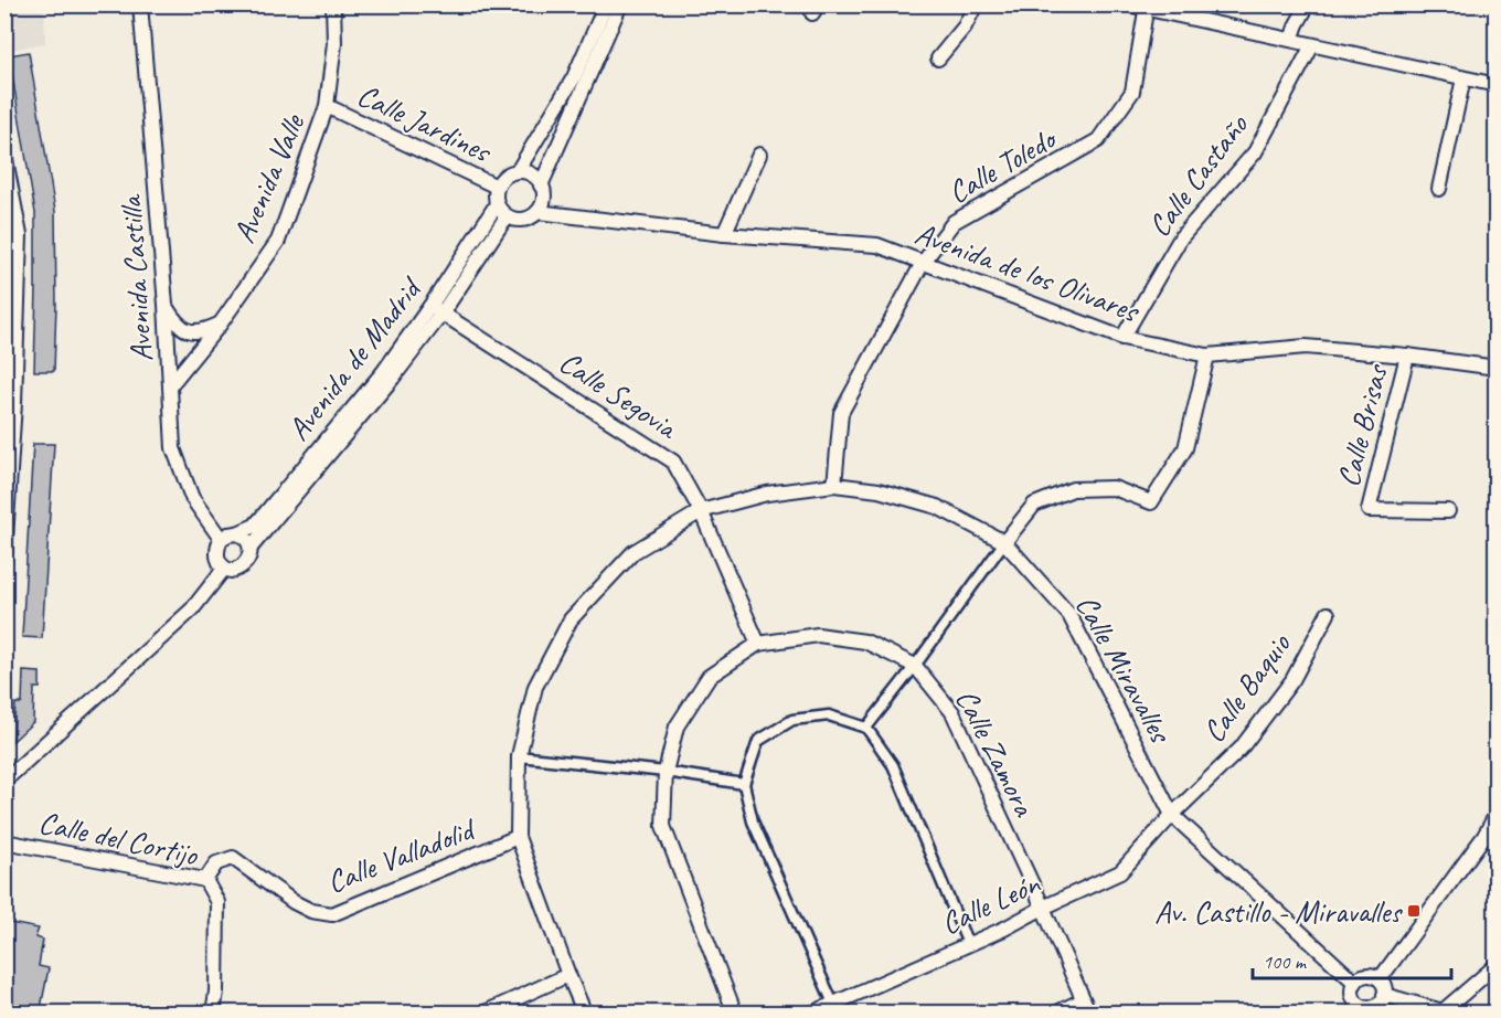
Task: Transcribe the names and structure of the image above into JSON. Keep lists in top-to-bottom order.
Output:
{
  "streets": {
    "street": [
      "Calle Jardines",
      "Calle Toledo",
      "Calle Castaño",
      "Avenida Valle",
      "Avenida de los Olivares",
      "Avenida Castilla",
      "Avenida de Madrid",
      "Calle Segovia",
      "Calle Brisas",
      "Calle Miravalles",
      "Calle Baquio",
      "Calle Zamora",
      "Calle del Cortijo",
      "Calle Valladolid",
      "Calle León"
    ]
  },
  "crossings": [
    ["Calle Jardines", "Avenida Valle"],
    ["Calle Jardines", "Avenida de los Olivares"],
    ["Calle Jardines", "Avenida de Madrid"],
    ["Calle Toledo", "Avenida de los Olivares"],
    ["Calle Toledo", "Calle Miravalles"],
    ["Calle Castaño", "Avenida de los Olivares"],
    ["Avenida Valle", "Avenida Castilla"],
    ["Avenida de los Olivares", "Avenida de Madrid"],
    ["Avenida de los Olivares", "Calle Brisas"],
    ["Avenida Castilla", "Avenida de Madrid"],
    ["Avenida de Madrid", "Calle Segovia"],
    ["Calle Segovia", "Calle Miravalles"],
    ["Calle Segovia", "Calle Zamora"],
    ["Calle Miravalles", "Calle Baquio"],
    ["Calle Miravalles", "Calle Valladolid"],
    ["Calle Miravalles", "Calle León"],
    ["Calle Baquio", "Calle León"],
    ["Calle Zamora", "Calle León"],
    ["Calle del Cortijo", "Calle Valladolid"]
  ],
  "places": {
    "transit": ["Av. Castillo - Miravalles"]
  },
  "scale_bar": "100 m"
}
